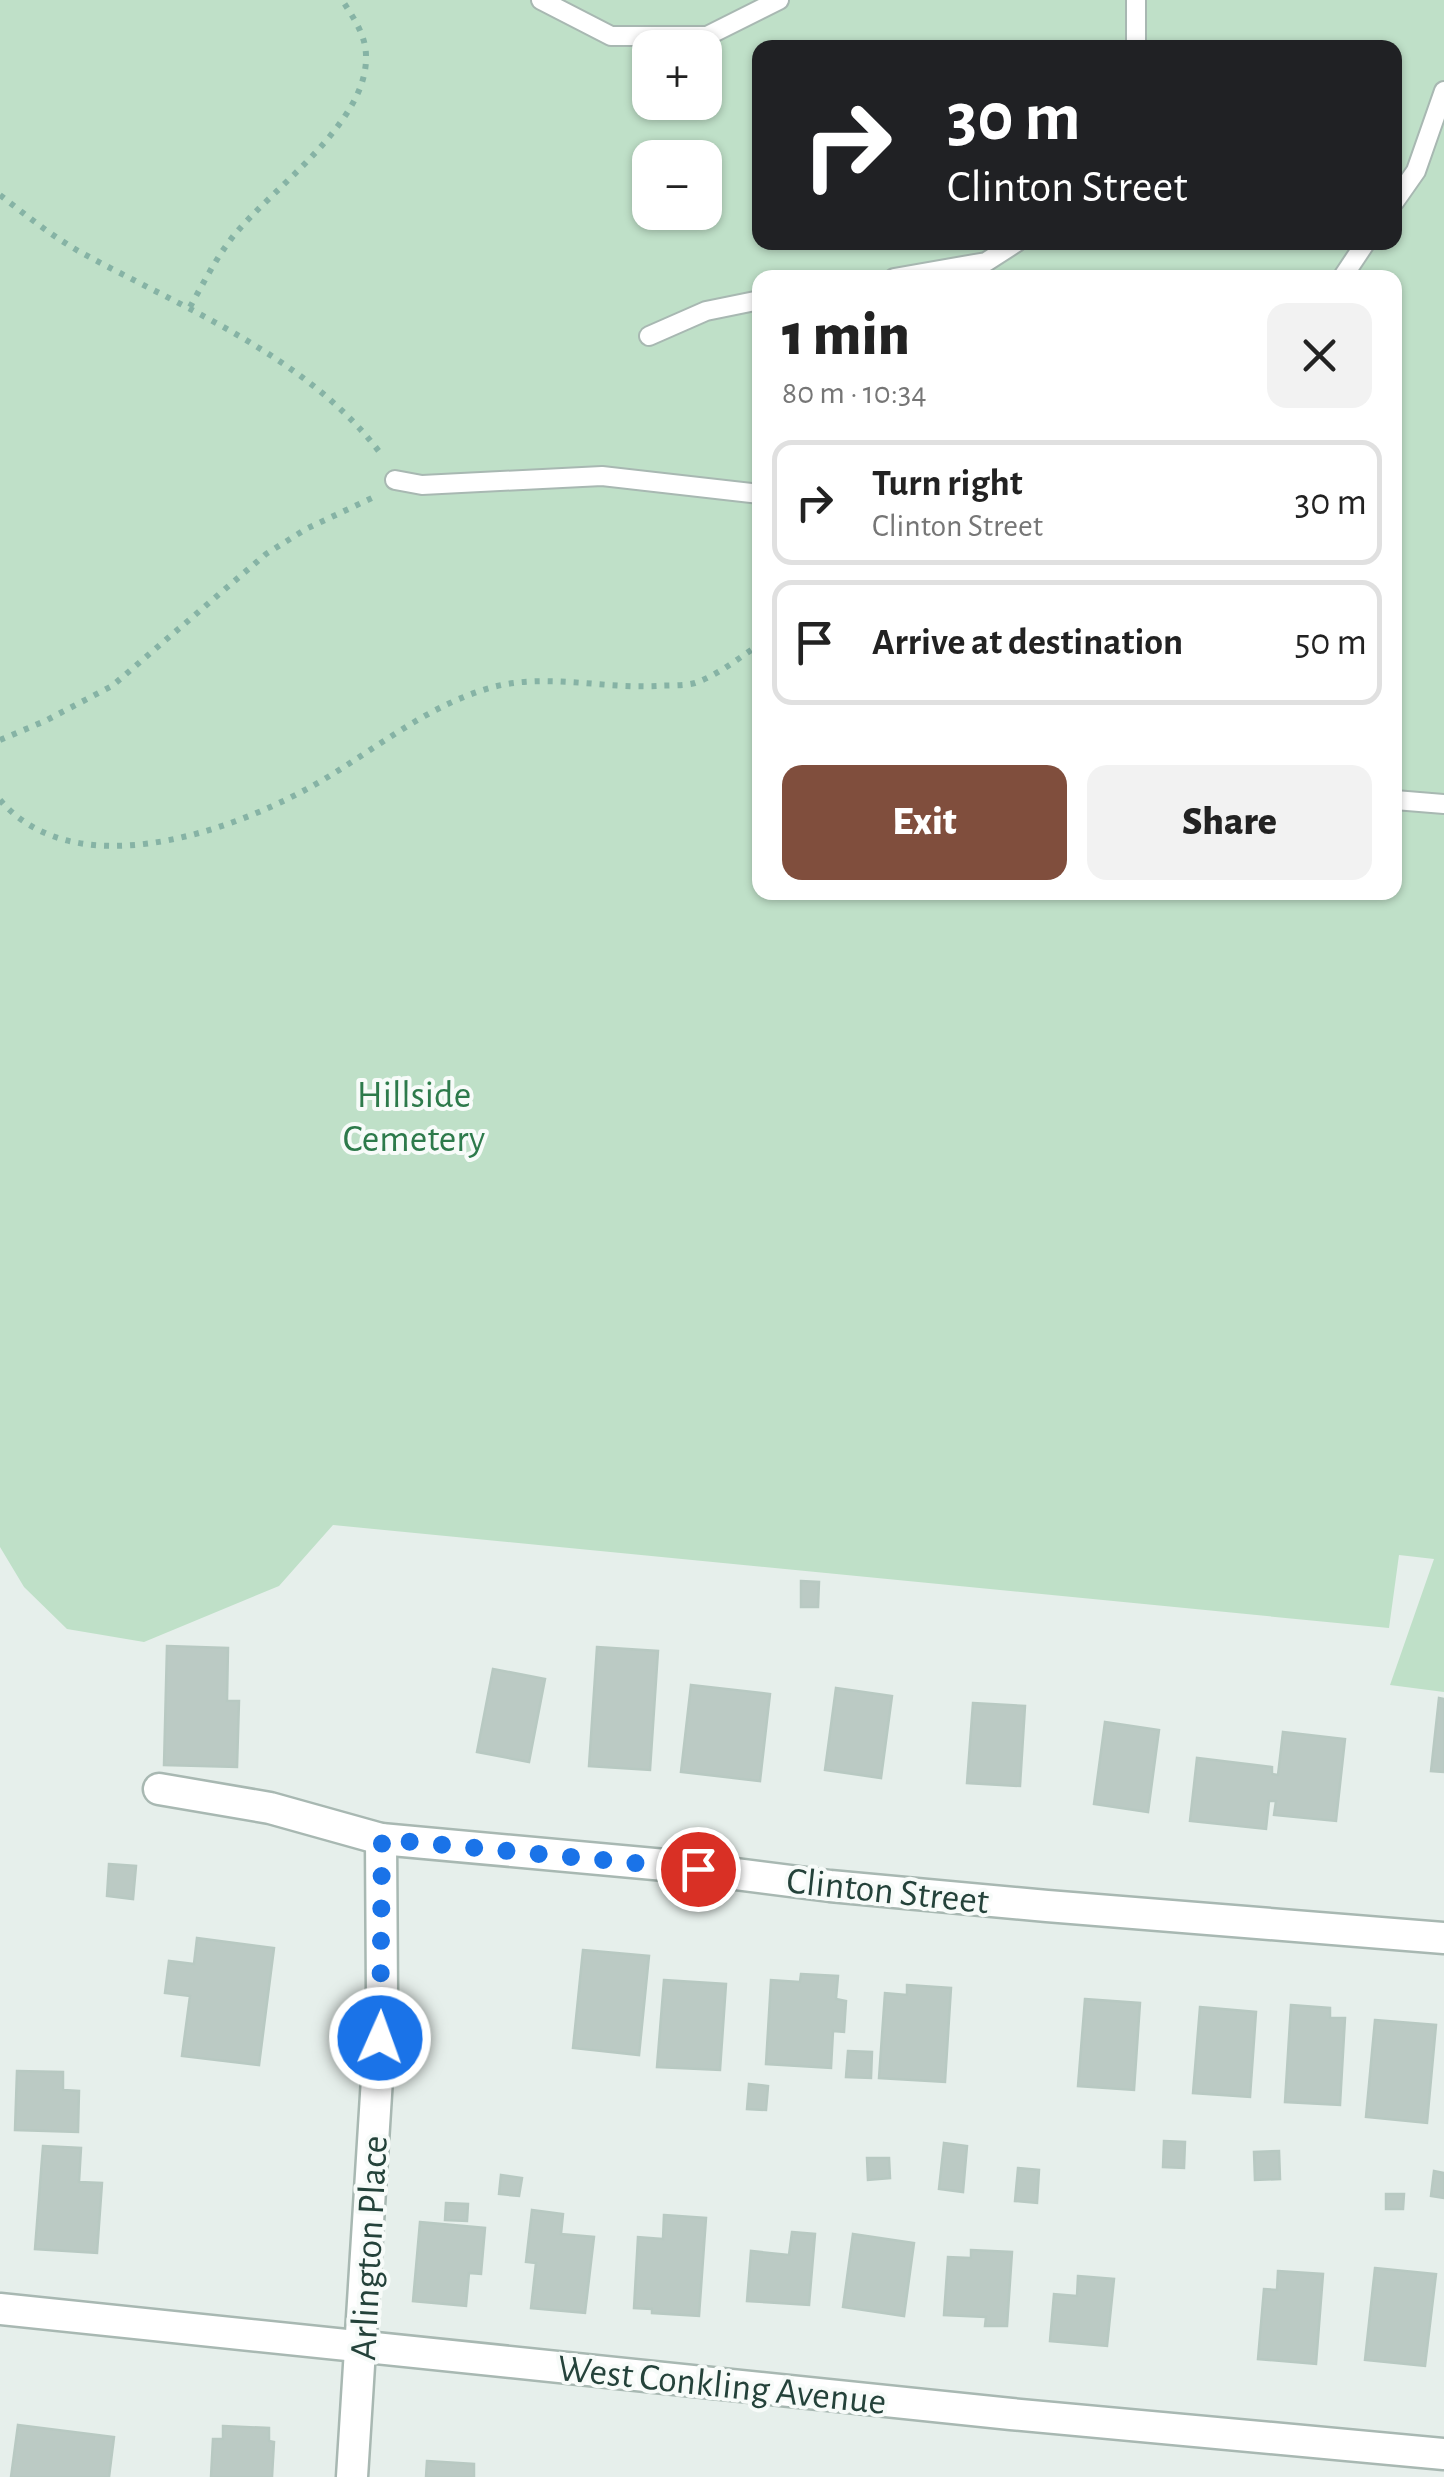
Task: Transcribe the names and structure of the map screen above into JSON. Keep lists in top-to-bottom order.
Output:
{
  "streets": {
    "street": ["Clinton Street", "Arlington Place", "West Conkling Avenue"]
  },
  "crossings": [
    ["Clinton Street", "Arlington Place"],
    ["Arlington Place", "West Conkling Avenue"]
  ],
  "parks": ["Hillside Cemetery"],
  "page": {
    "map_buttons": ["+", "−"],
    "turn": ["30 m", "Clinton Street"],
    "heading": ["1 min", "80 m · 10:34"],
    "list": [
      {
        "name": "Turn right",
        "note": "Clinton Street",
        "value": "30 m"
      },
      {
        "name": "Arrive at destination",
        "value": "50 m"
      }
    ],
    "buttons": ["Exit", "Share"]
  }
}
